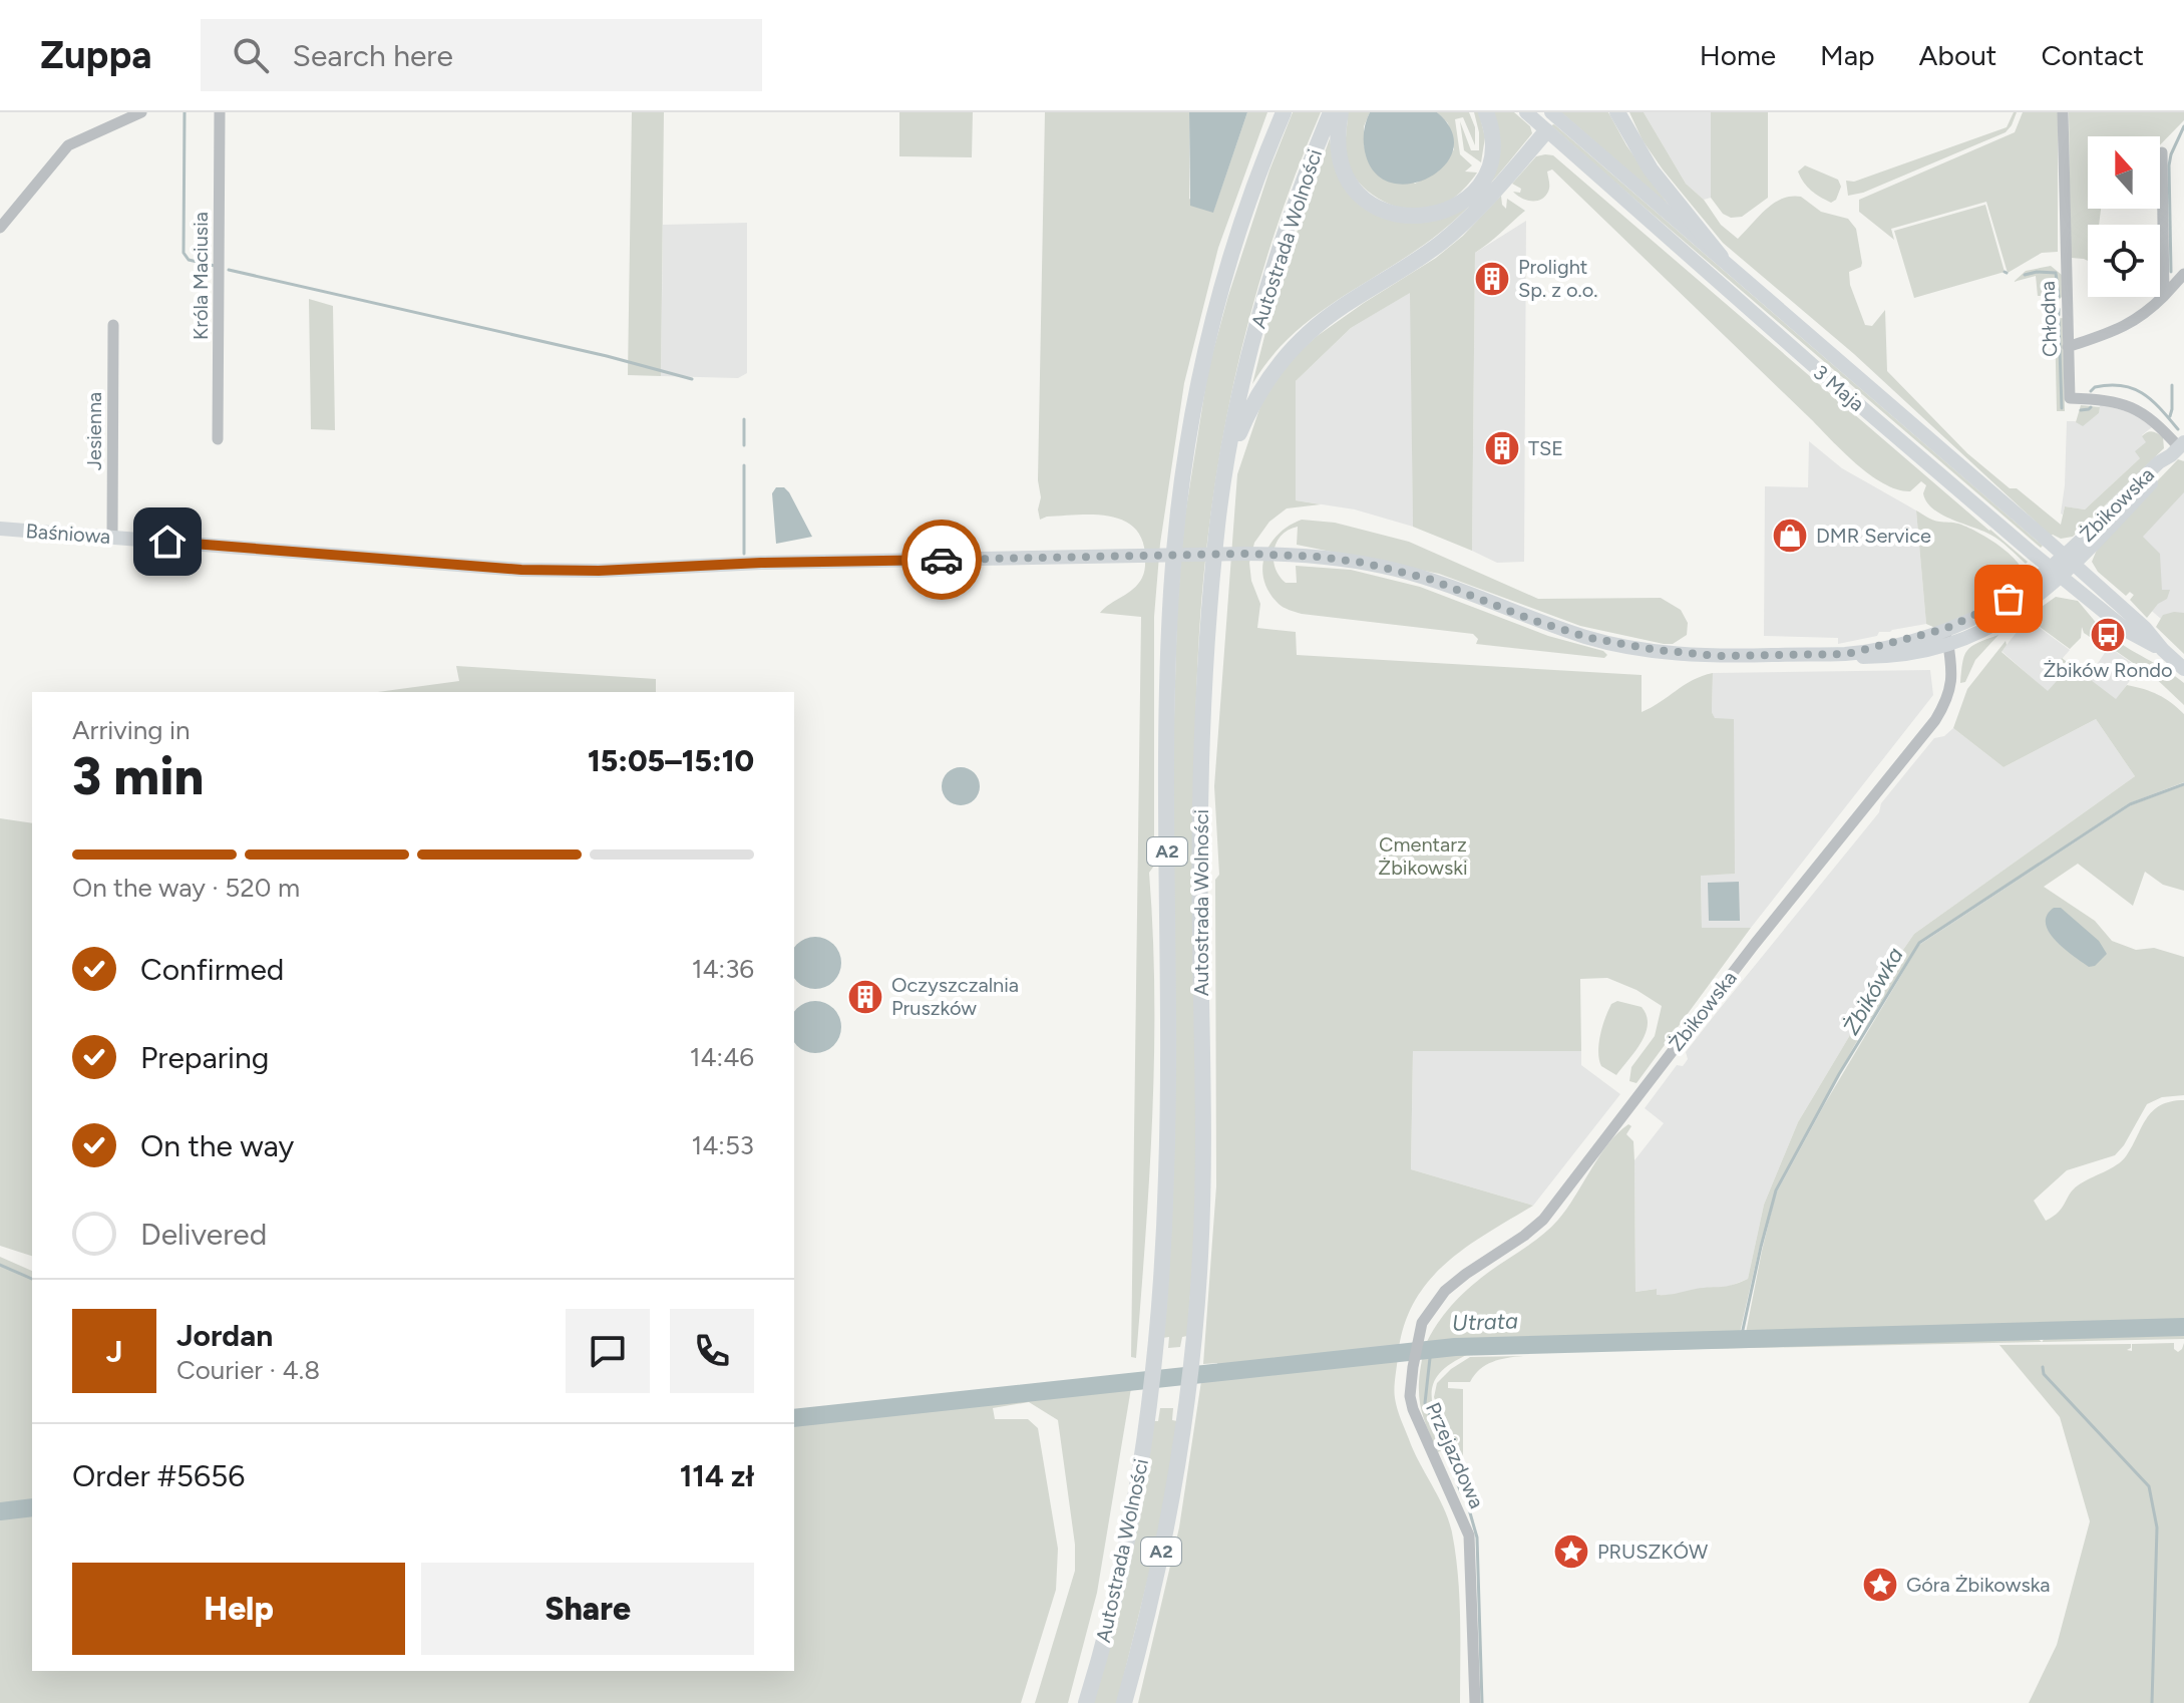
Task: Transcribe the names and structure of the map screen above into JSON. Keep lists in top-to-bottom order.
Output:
{
  "streets": {
    "highway": ["Autostrada Wolności", "A2"],
    "main road": ["3 Maja", "Żbikowska", "Baśniowa"],
    "street": [
      "Króla Maciusia",
      "Chłodna",
      "Jesienna",
      "Przejazdowa"
    ]
  },
  "crossings": [
    ["Chłodna", "Żbikowska"],
    ["3 Maja", "Żbikowska"],
    ["Jesienna", "Baśniowa"],
    ["Żbikowska", "Przejazdowa"]
  ],
  "water": ["Żbikówka", "Utrata"],
  "parks": ["Cmentarz Żbikowski"],
  "places": {
    "building": ["Prolight Sp. z o.o.", "TSE", "Oczyszczalnia Pruszków"],
    "shop": ["DMR Service"],
    "bus stop": ["Żbików Rondo"],
    "place": ["PRUSZKÓW", "Góra Żbikowska"]
  },
  "north": "top",
  "page": {
    "header": "Zuppa",
    "search": "Search here",
    "nav": [
      "Home",
      "Map",
      "About",
      "Contact"
    ],
    "heading": ["3 min", "Arriving in", "15:05–15:10"],
    "panel": [
      "Jordan",
      "Courier · 4.8",
      "Order #5656",
      "114 zł"
    ],
    "bar": "On the way · 520 m",
    "list": [
      ["Confirmed", "14:36"],
      ["Preparing", "14:46"],
      ["On the way", "14:53"],
      "Delivered"
    ],
    "round": "J",
    "buttons": ["Help", "Share"]
  }
}
